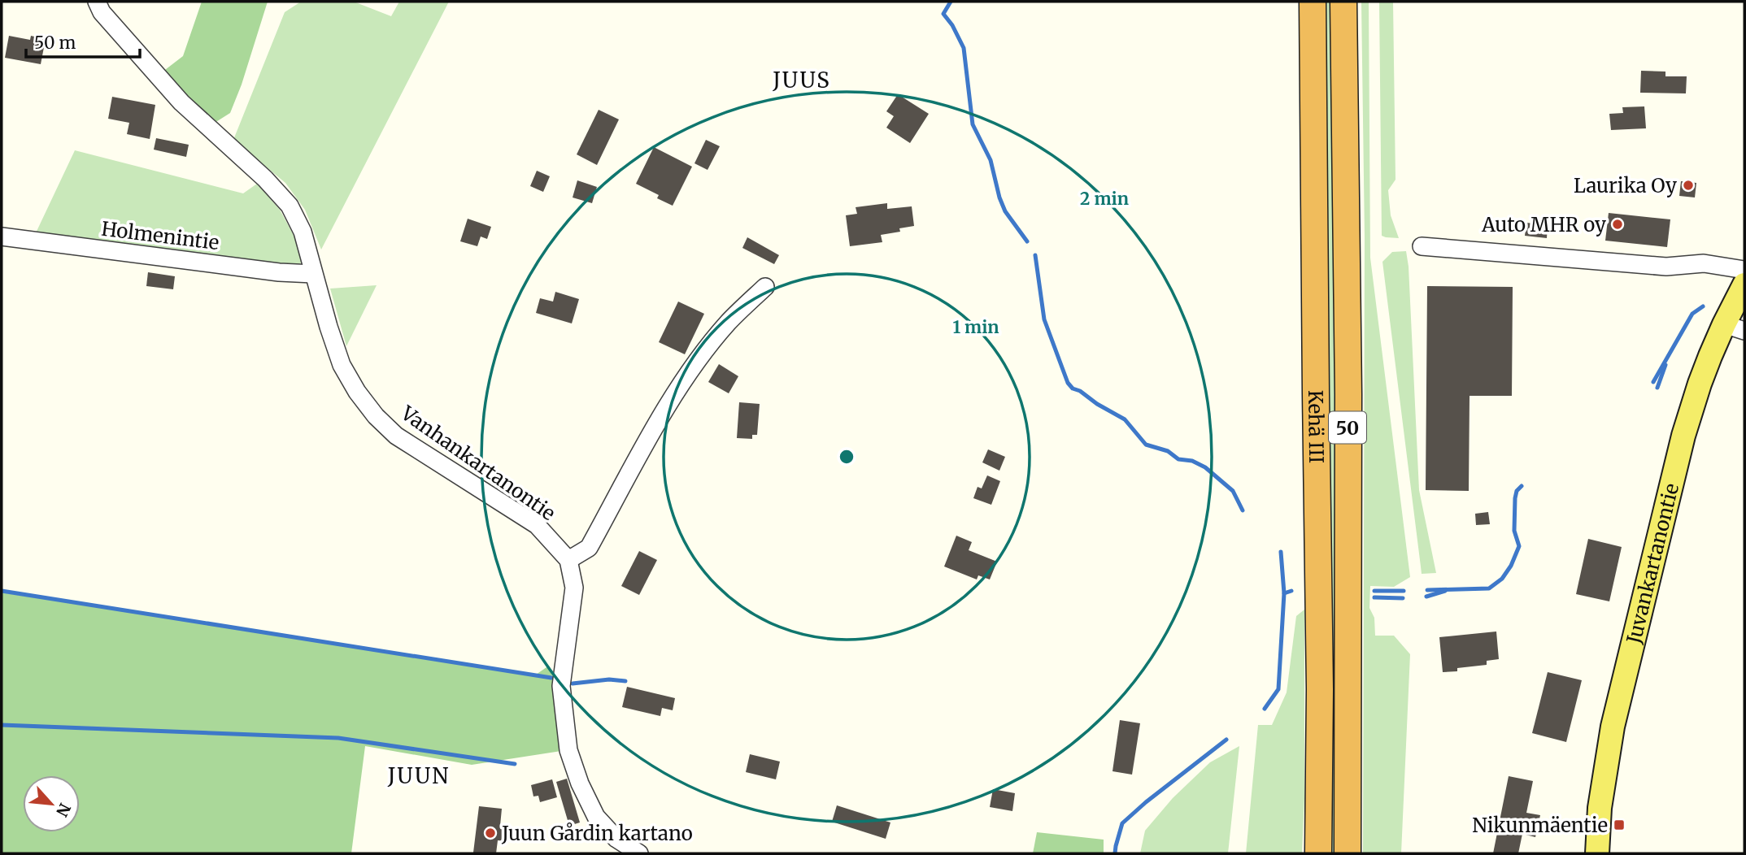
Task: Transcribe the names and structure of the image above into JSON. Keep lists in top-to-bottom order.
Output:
{
  "streets": {
    "highway": ["Kehä III", "50"],
    "main road": ["Juvankartanontie"],
    "street": ["Holmenintie", "Vanhankartanontie"]
  },
  "crossings": [
    ["Holmenintie", "Vanhankartanontie"]
  ],
  "districts": ["JUUS", "JUUN"],
  "places": {
    "other": ["Laurika Oy", "Auto MHR oy", "Juun Gårdin kartano"],
    "transit": ["Nikunmäentie"]
  },
  "scale_bar": "50 m",
  "north": "bottom right",
  "rings": ["2 min", "1 min"]
}
